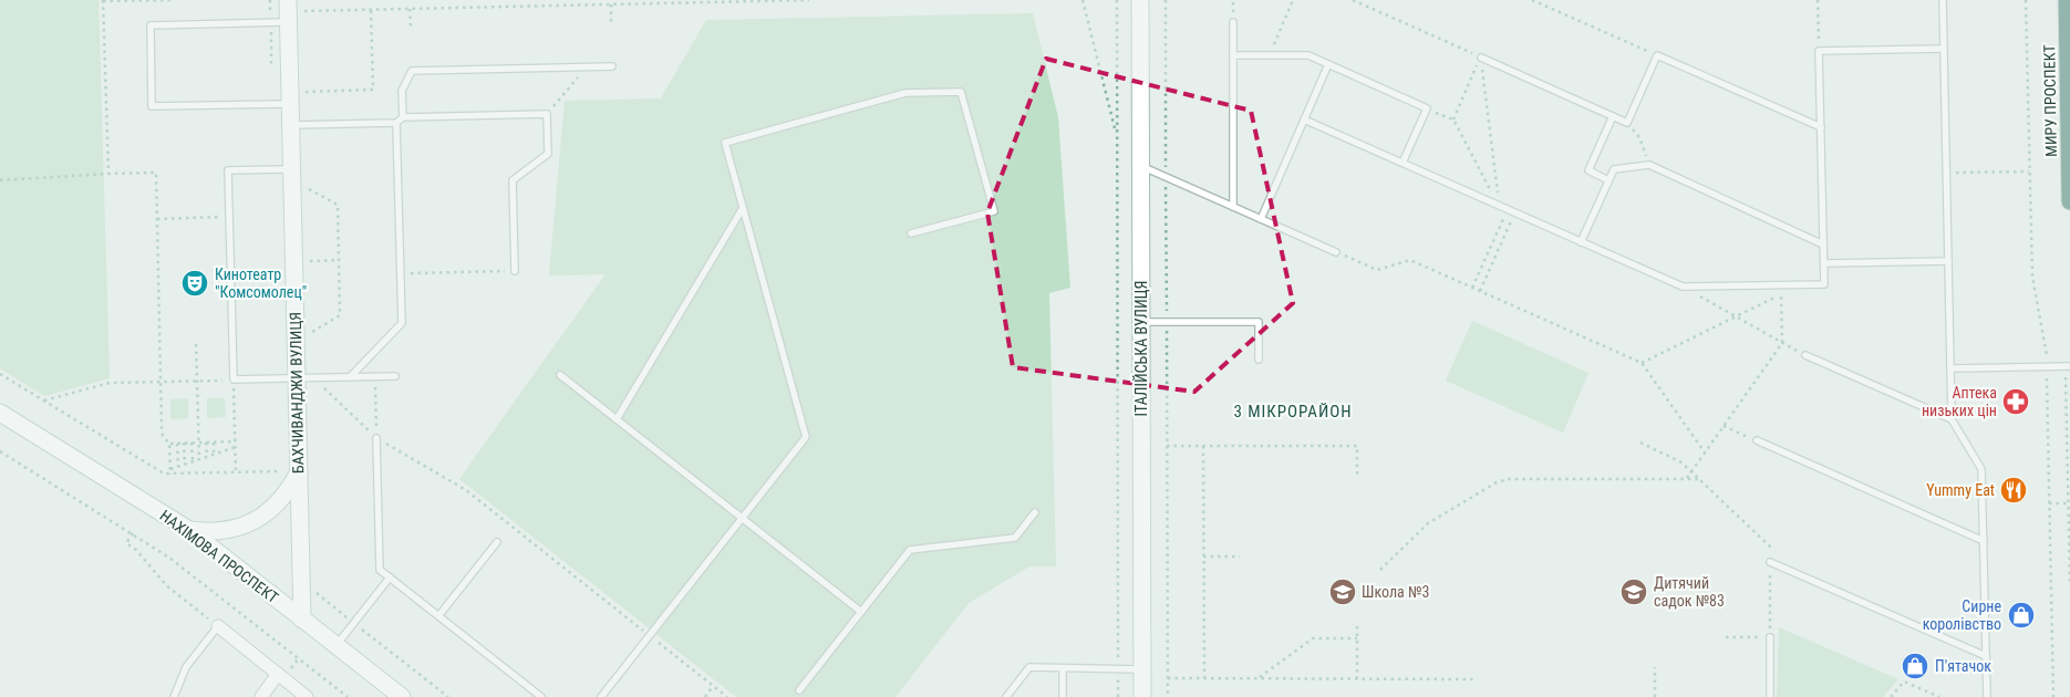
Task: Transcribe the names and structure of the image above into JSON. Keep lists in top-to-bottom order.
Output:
{
  "streets": {
    "highway": ["МИРУ ПРОСПЕКТ"],
    "street": ["ІТАЛІЙСЬКА ВУЛИЦЯ", "БАХЧИВАНДЖИ ВУЛИЦЯ", "НАХІМОВА ПРОСПЕКТ"]
  },
  "crossings": [
    ["БАХЧИВАНДЖИ ВУЛИЦЯ", "НАХІМОВА ПРОСПЕКТ"]
  ],
  "districts": ["3 МІКРОРАЙОН"],
  "places": {
    "theatre": ["Кинотеатр \"Комсомолец\""],
    "pharmacy": ["Аптека низьких цін"],
    "restaurant": ["Yummy Eat"],
    "school or university": ["Школа №3", "Дитячий садок №83"],
    "shop": ["Сирне королівство", "П'ятачок"]
  }
}
